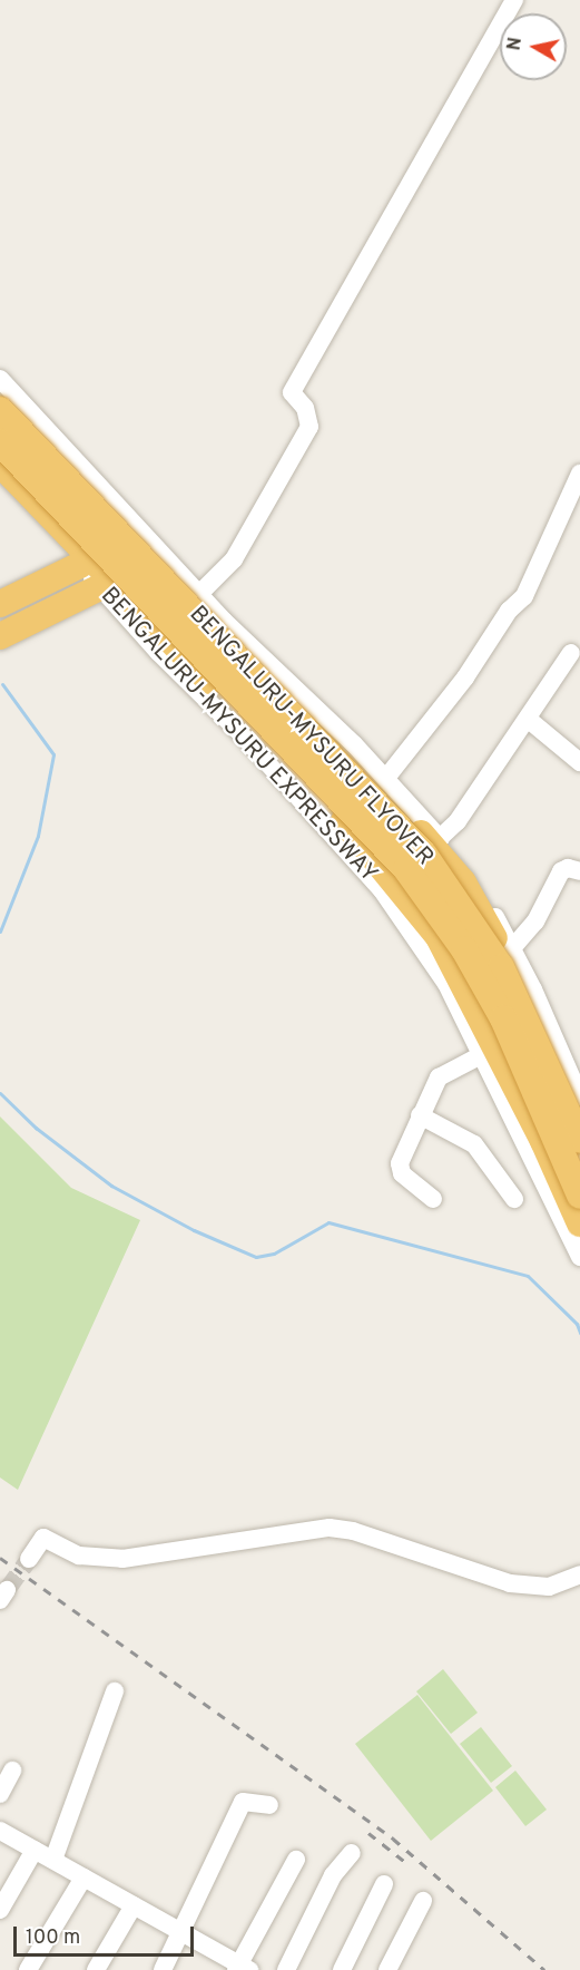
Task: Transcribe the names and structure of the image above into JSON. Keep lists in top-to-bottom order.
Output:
{
  "streets": {
    "highway": ["BENGALURU-MYSURU EXPRESSWAY", "BENGALURU-MYSURU FLYOVER"]
  },
  "scale_bar": "100 m",
  "north": "left"
}
